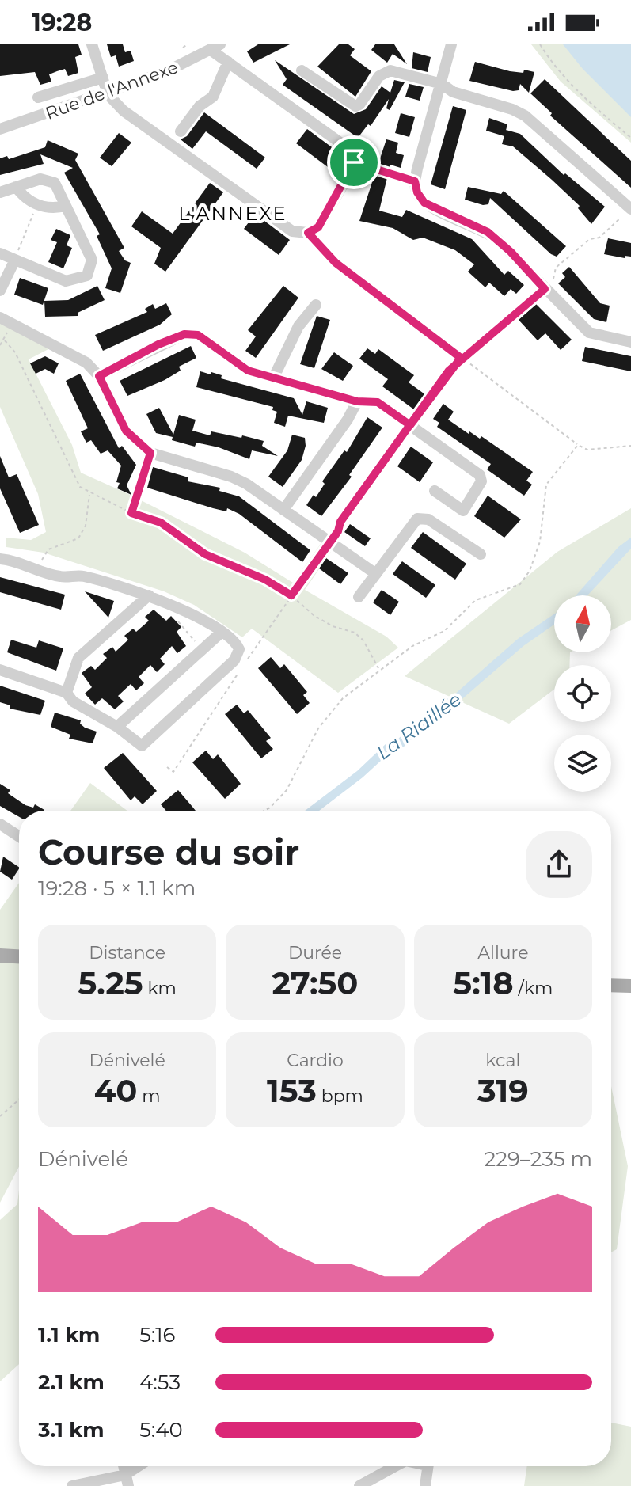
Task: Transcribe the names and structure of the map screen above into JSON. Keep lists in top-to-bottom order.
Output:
{
  "streets": {
    "street": ["Rue de l'Annexe"]
  },
  "districts": ["L'ANNEXE"],
  "water": ["La Riaillée"],
  "north": "top",
  "page": {
    "status": "19:28",
    "heading": ["Course du soir", "19:28 · 5 × 1.1 km"],
    "stats": [
      ["Distance", "5.25 km"],
      ["Durée", "27:50"],
      ["Allure", "5:18 /km"],
      ["Dénivelé", "40 m"],
      ["Cardio", "153 bpm"],
      ["kcal", "319"]
    ],
    "chart": ["Dénivelé", "229–235 m"],
    "list": [
      {
        "name": "1.1 km",
        "note": "5:16"
      },
      {
        "name": "2.1 km",
        "note": "4:53"
      },
      {
        "name": "3.1 km",
        "note": "5:40"
      }
    ]
  }
}
